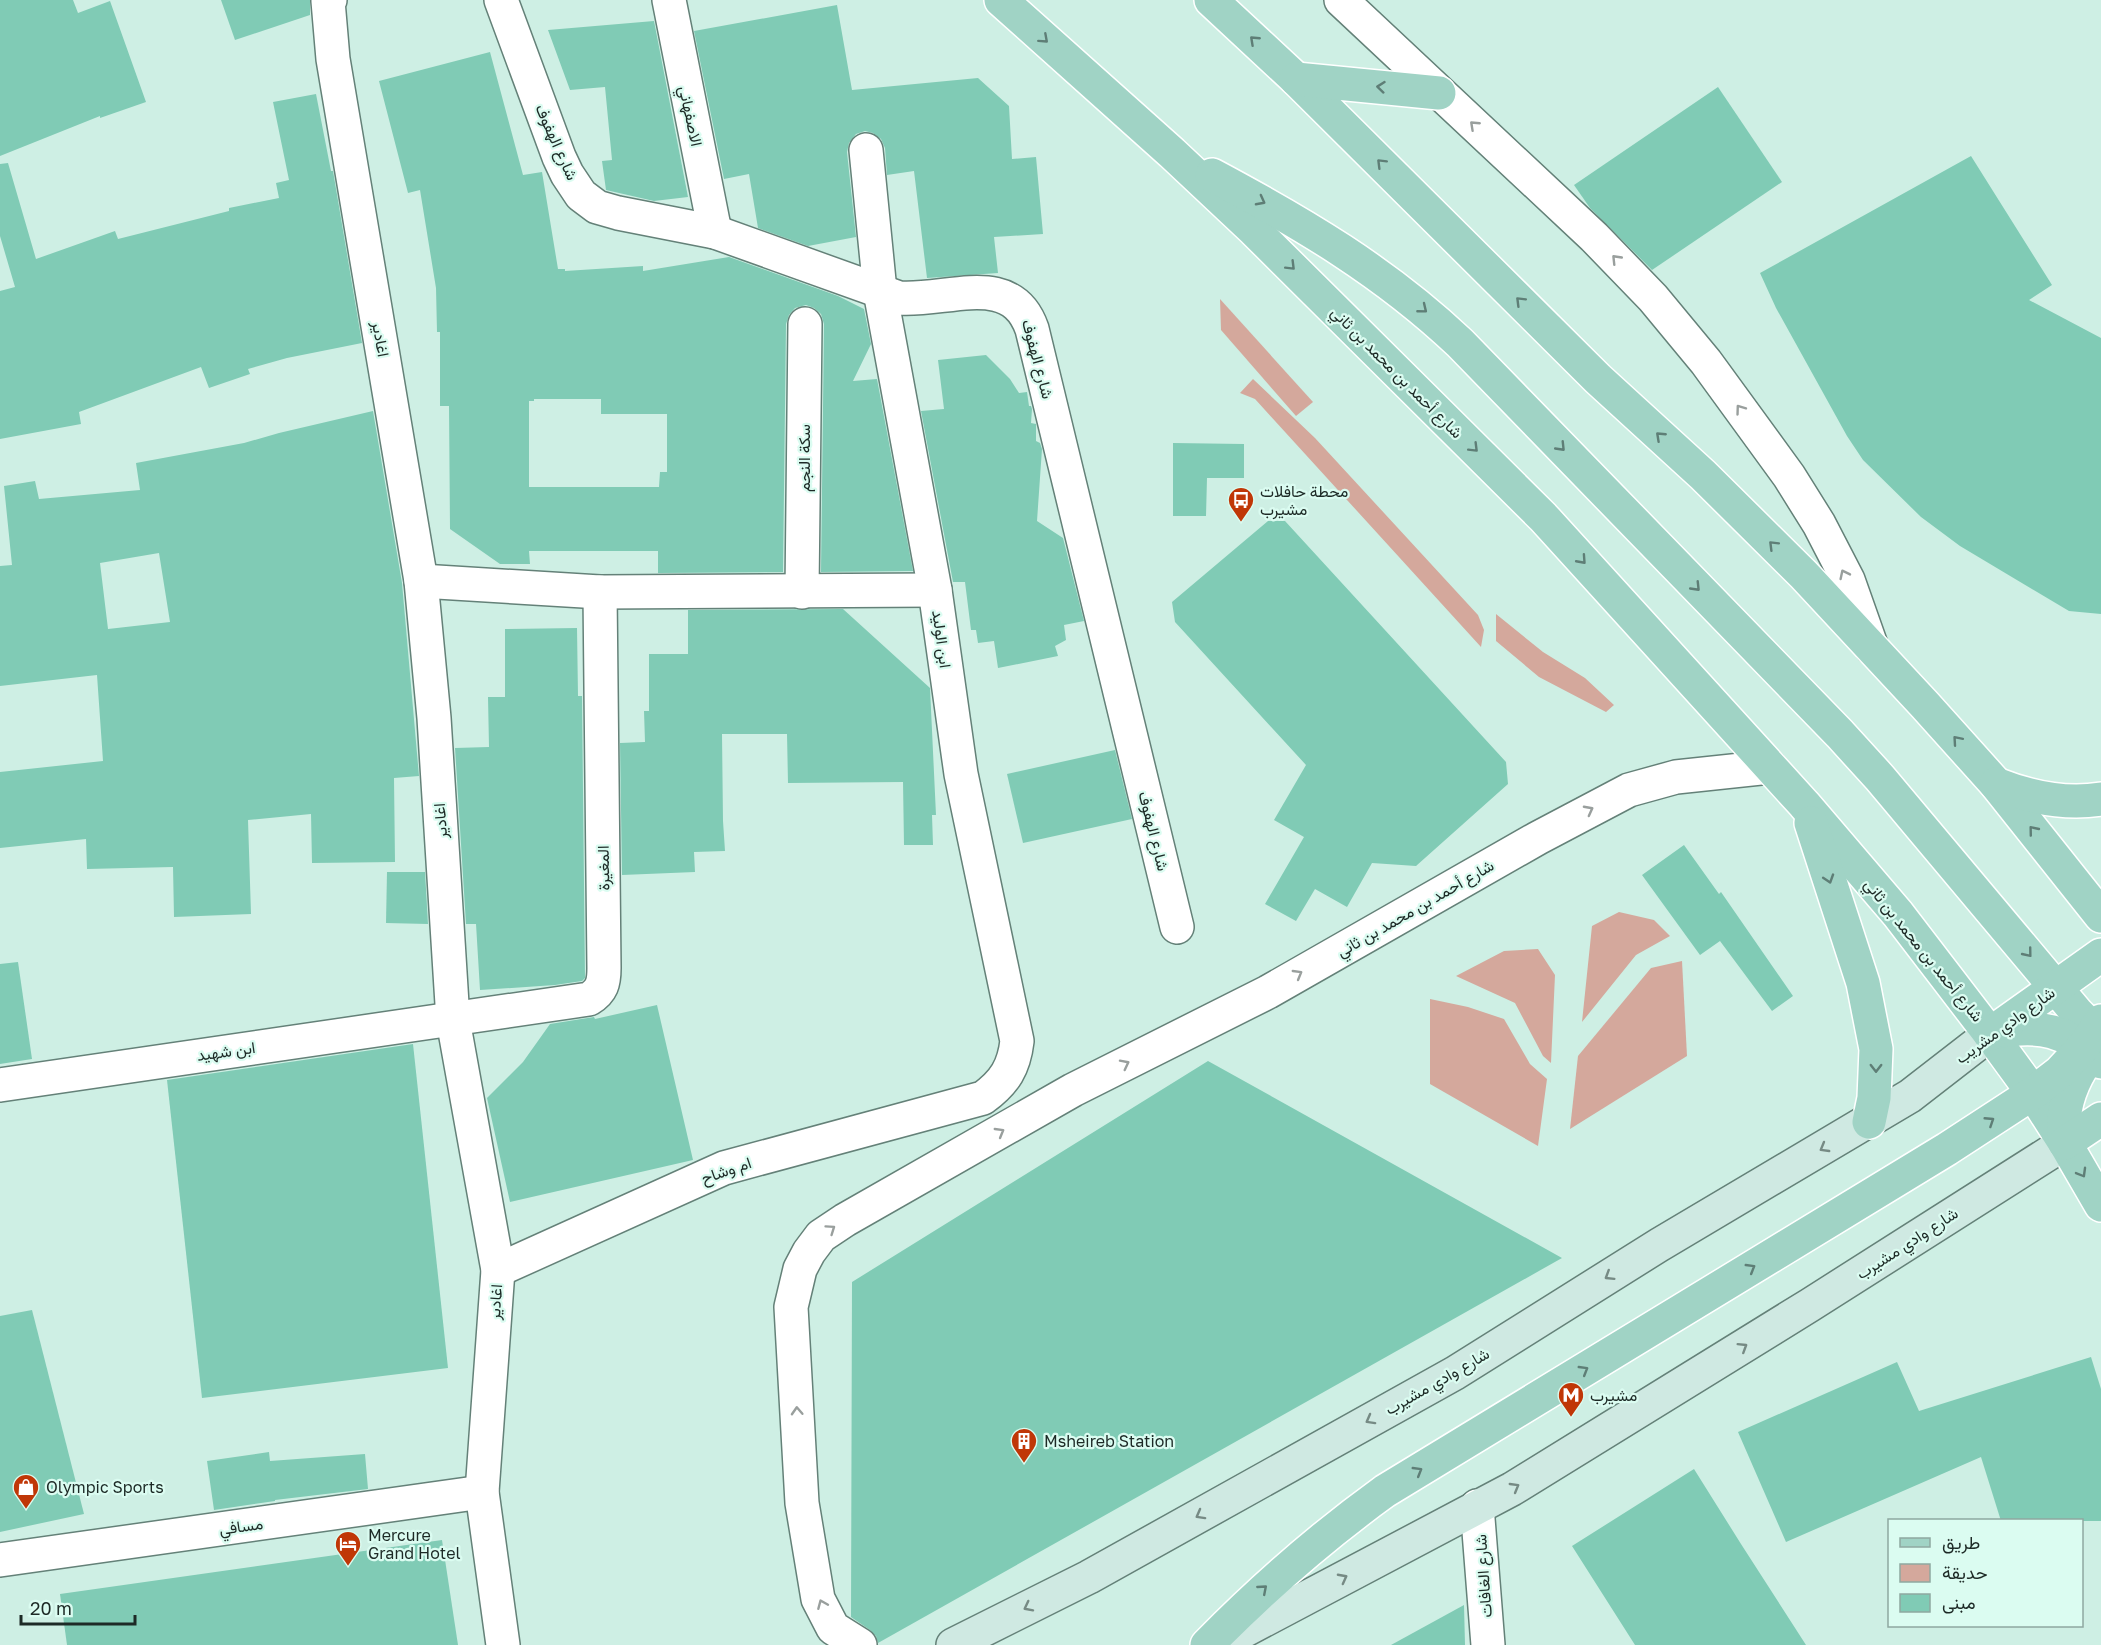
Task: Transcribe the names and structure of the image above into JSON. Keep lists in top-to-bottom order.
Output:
{
  "streets": {
    "main road": ["شارع أحمد بن محمد بن ثاني", "شارع وادي مشريب"],
    "street": [
      "الاصفهاني",
      "شارع الهفوف",
      "اغادير",
      "سكة النجم",
      "ابن الوليد",
      "المغيرة",
      "ابن شهيد",
      "ام وشاح",
      "شارع وادي مشيرب",
      "مسافي",
      "شارع الغافات"
    ]
  },
  "crossings": [
    ["الاصفهاني", "شارع الهفوف"],
    ["شارع الهفوف", "ابن الوليد"],
    ["اغادير", "المغيرة"],
    ["اغادير", "ابن شهيد"],
    ["اغادير", "ام وشاح"],
    ["اغادير", "مسافي"],
    ["شارع أحمد بن محمد بن ثاني", "شارع وادي مشريب"],
    ["شارع أحمد بن محمد بن ثاني", "شارع وادي مشيرب"],
    ["ابن الوليد", "ام وشاح"],
    ["المغيرة", "ابن شهيد"],
    ["شارع وادي مشريب", "شارع وادي مشيرب"],
    ["شارع وادي مشيرب", "شارع الغافات"]
  ],
  "places": {
    "bus stop": ["محطة حافلات مشيرب"],
    "metro station": ["مشيرب"],
    "building": ["Msheireb Station"],
    "shop": ["Olympic Sports"],
    "hotel": ["Mercure Grand Hotel"]
  },
  "legend": ["طريق", "حديقة", "مبنى"],
  "scale_bar": "20 m"
}
